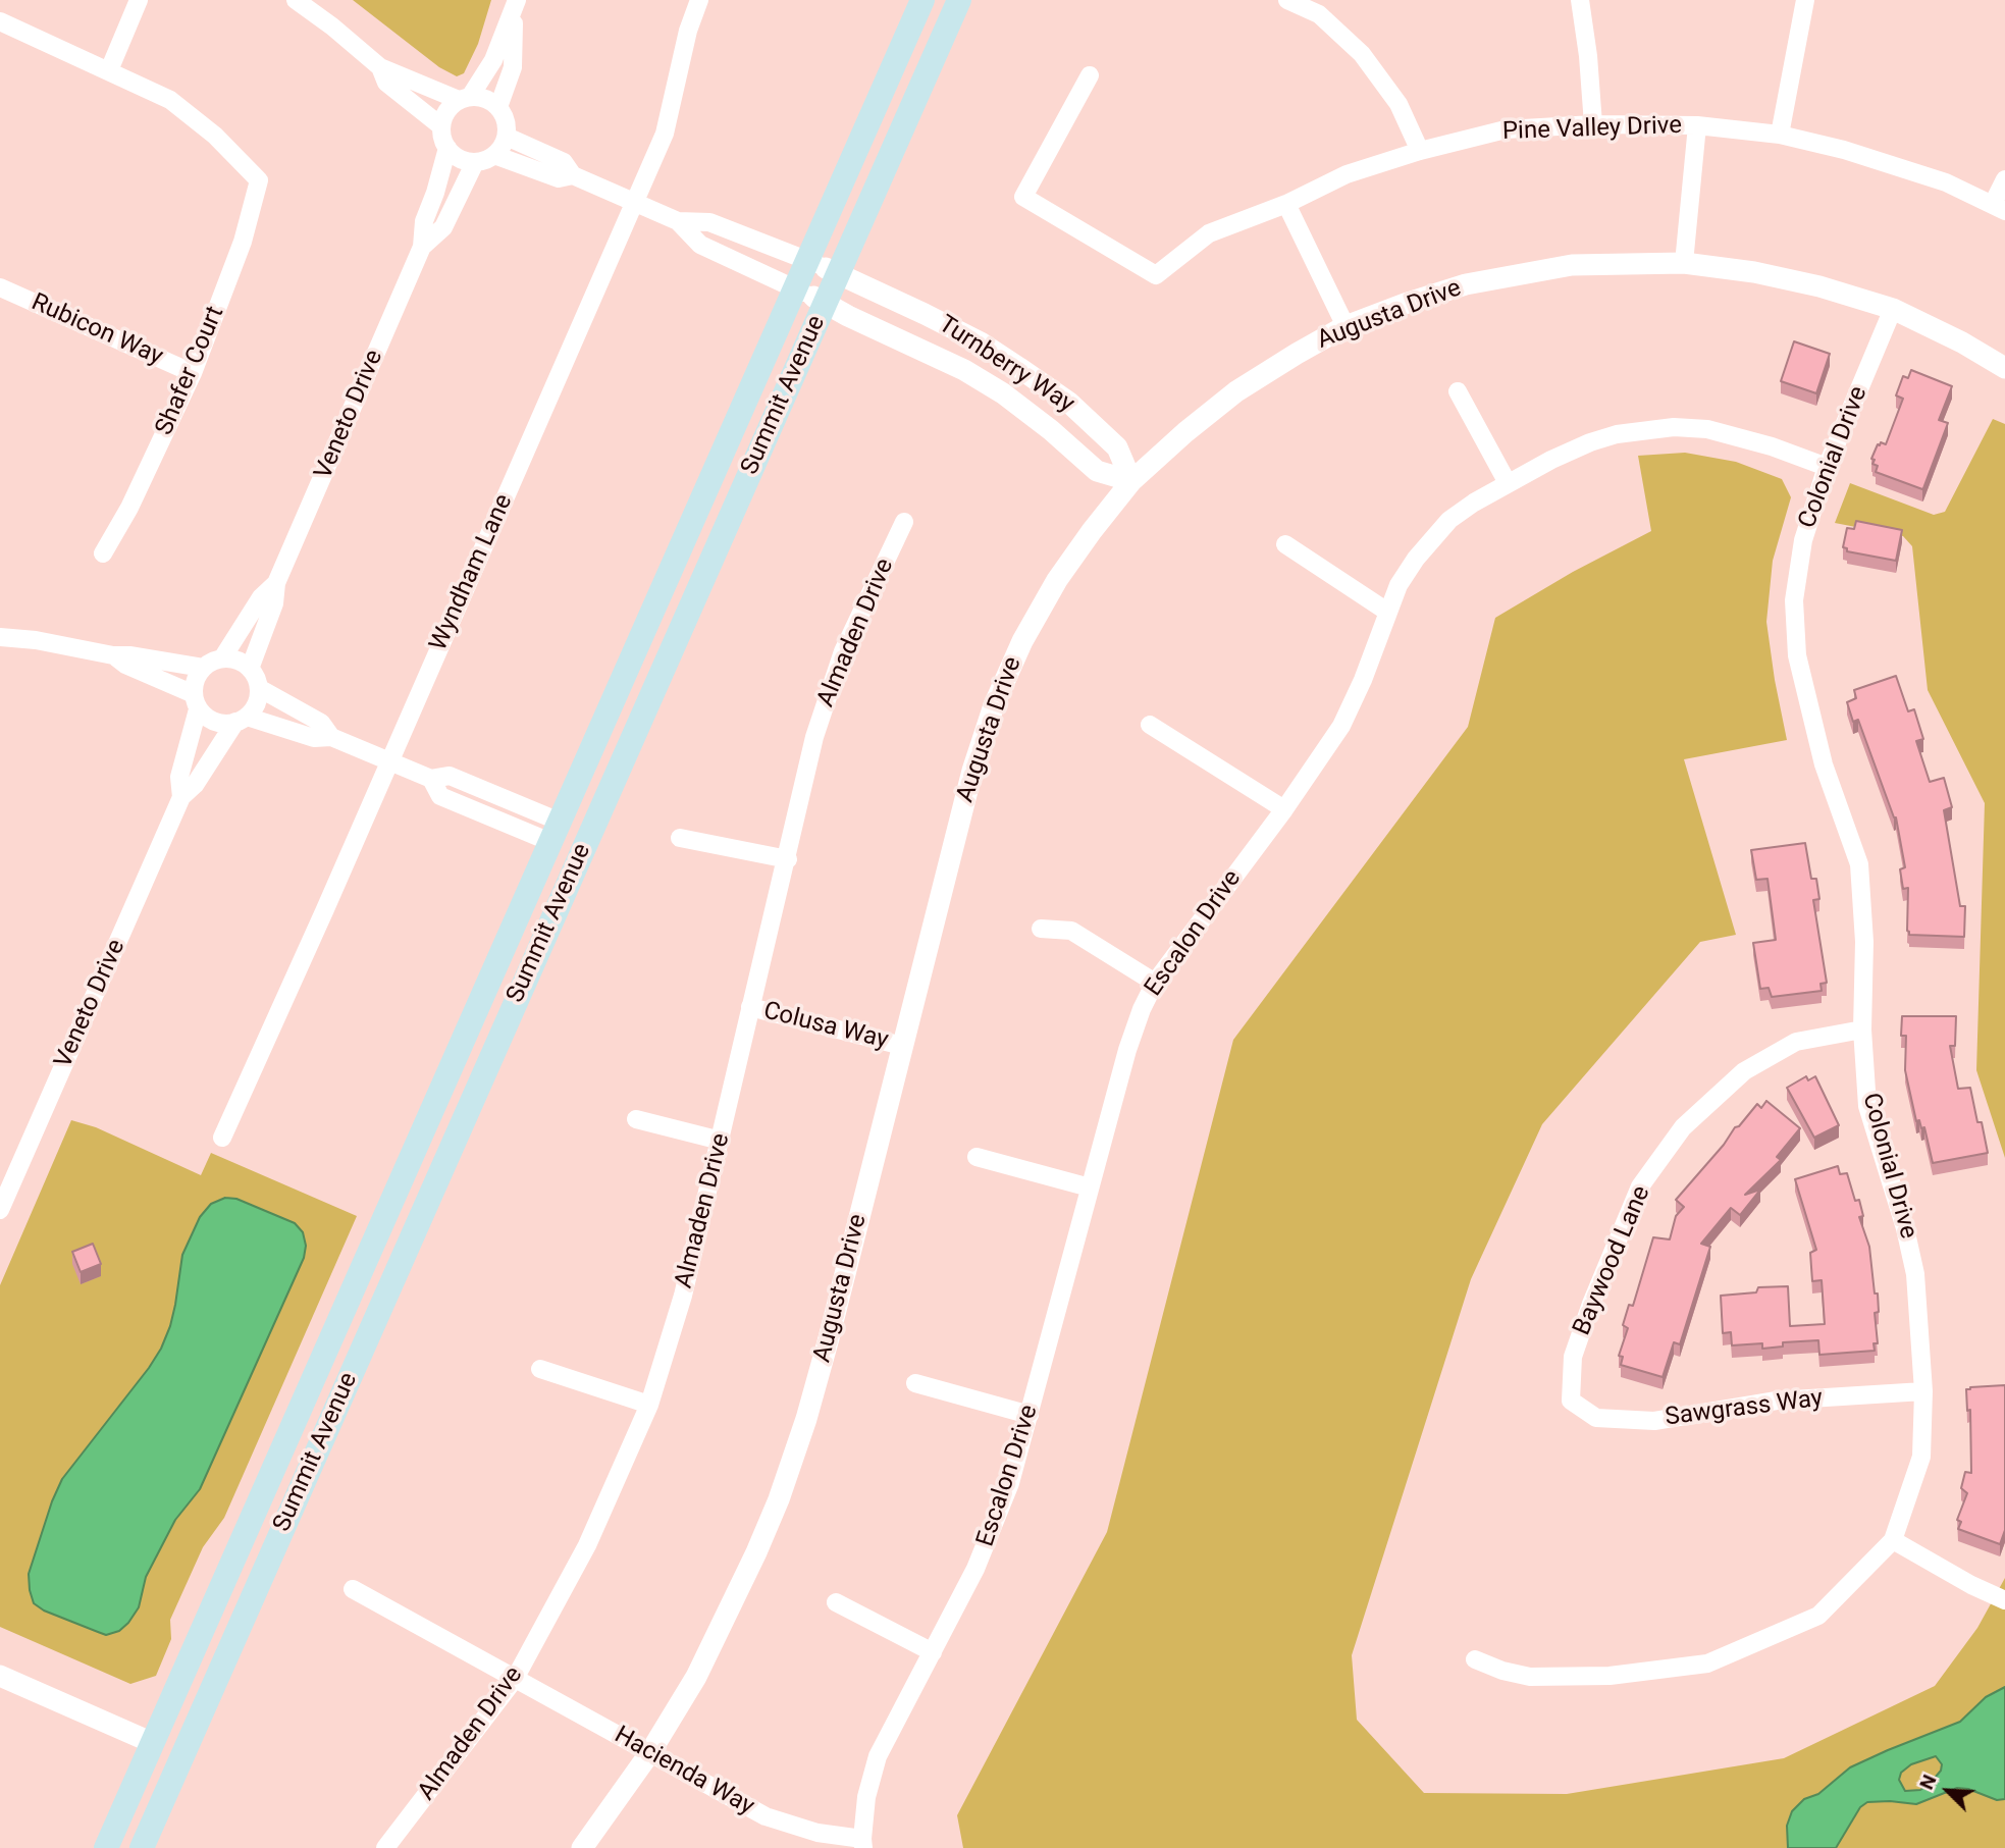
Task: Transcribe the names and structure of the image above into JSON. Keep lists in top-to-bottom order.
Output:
{
  "streets": {
    "main road": ["Summit Avenue"],
    "street": [
      "Pine Valley Drive",
      "Augusta Drive",
      "Rubicon Way",
      "Turnberry Way",
      "Shafer Court",
      "Veneto Drive",
      "Colonial Drive",
      "Wyndham Lane",
      "Almaden Drive",
      "Escalon Drive",
      "Colusa Way",
      "Baywood Lane",
      "Sawgrass Way",
      "Hacienda Way"
    ]
  },
  "crossings": [
    ["Augusta Drive", "Turnberry Way"],
    ["Augusta Drive", "Colonial Drive"],
    ["Augusta Drive", "Colusa Way"],
    ["Augusta Drive", "Hacienda Way"],
    ["Rubicon Way", "Shafer Court"],
    ["Turnberry Way", "Summit Avenue"],
    ["Colonial Drive", "Escalon Drive"],
    ["Colonial Drive", "Baywood Lane"],
    ["Colonial Drive", "Sawgrass Way"],
    ["Almaden Drive", "Colusa Way"],
    ["Almaden Drive", "Hacienda Way"],
    ["Escalon Drive", "Hacienda Way"],
    ["Baywood Lane", "Sawgrass Way"]
  ],
  "north": "top left"
}
